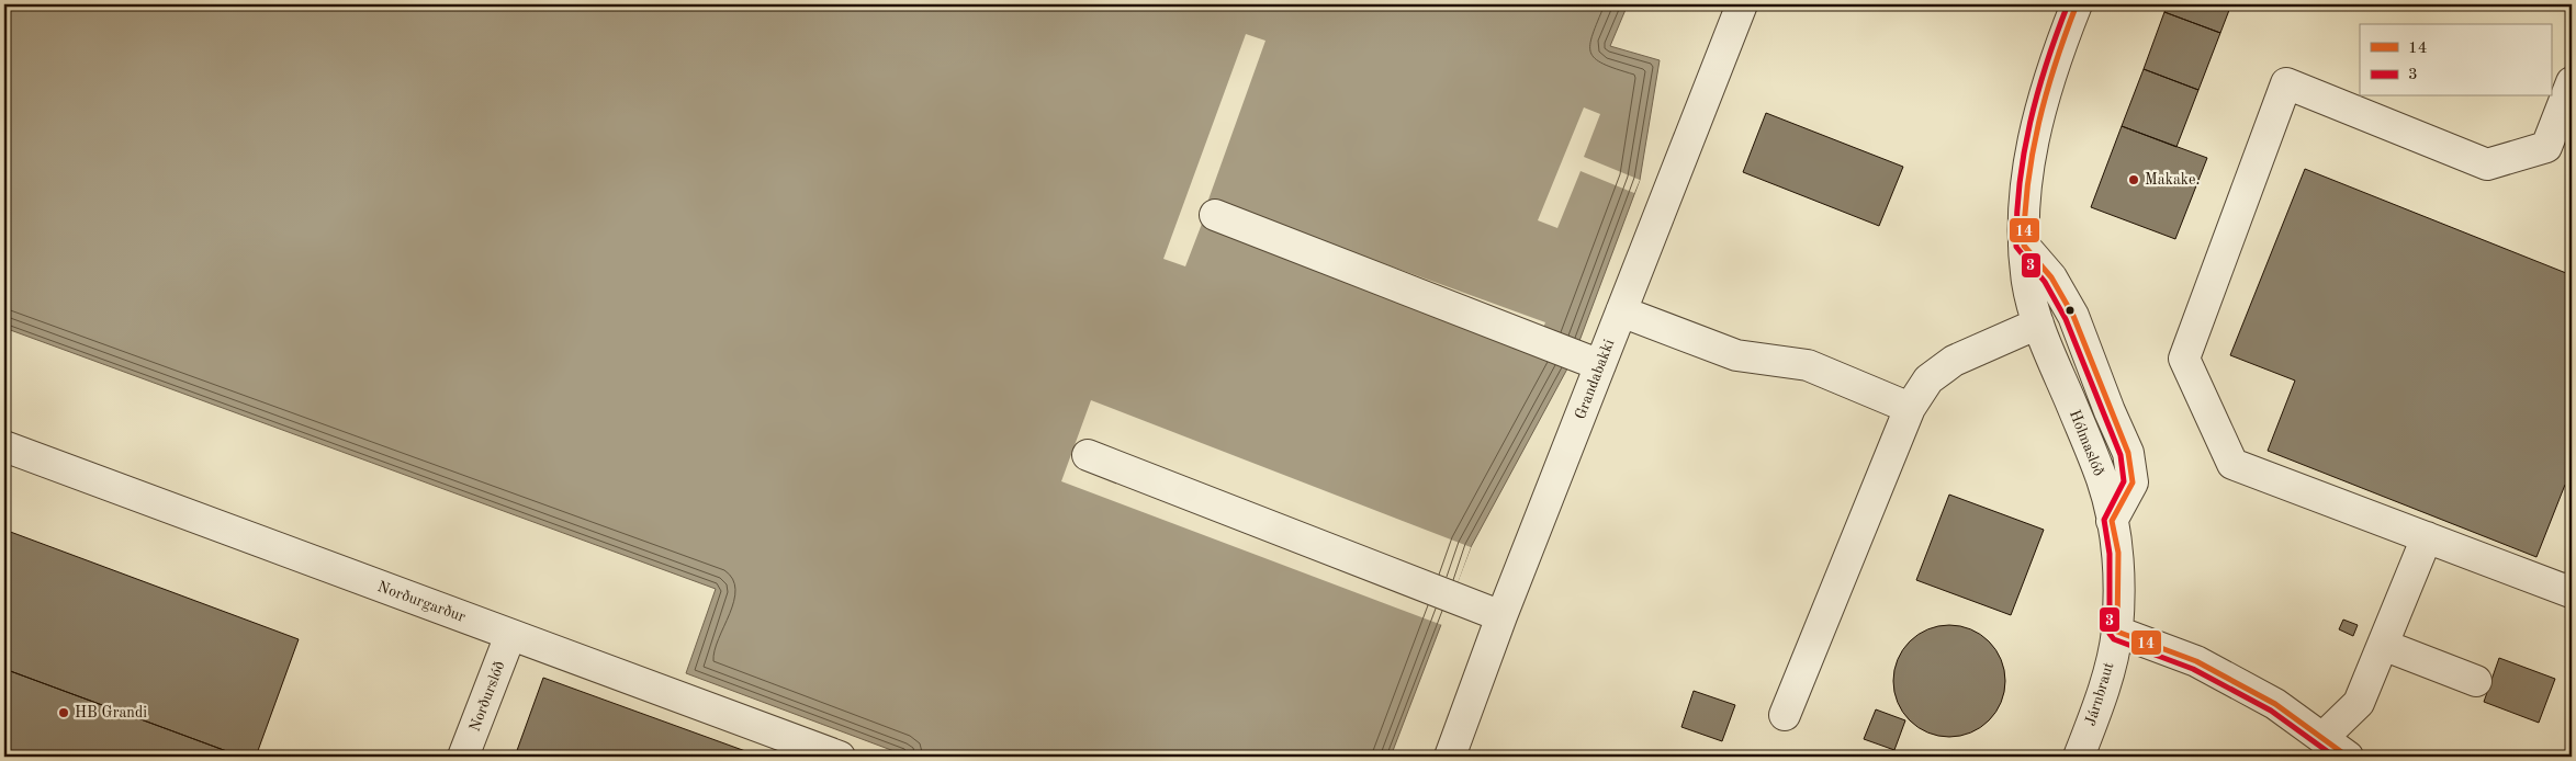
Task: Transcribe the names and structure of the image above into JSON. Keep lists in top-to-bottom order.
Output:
{
  "streets": {
    "street": [
      "Grandabakki",
      "Hólmaslóð",
      "Norðurgarður",
      "Járnbraut",
      "Norðurslóð"
    ]
  },
  "crossings": [
    ["Hólmaslóð", "Járnbraut"],
    ["Norðurgarður", "Norðurslóð"]
  ],
  "places": ["Makake.", "HB Grandi"],
  "lines": ["transit line 14", "transit line 3"],
  "legend": ["14", "3"]
}
